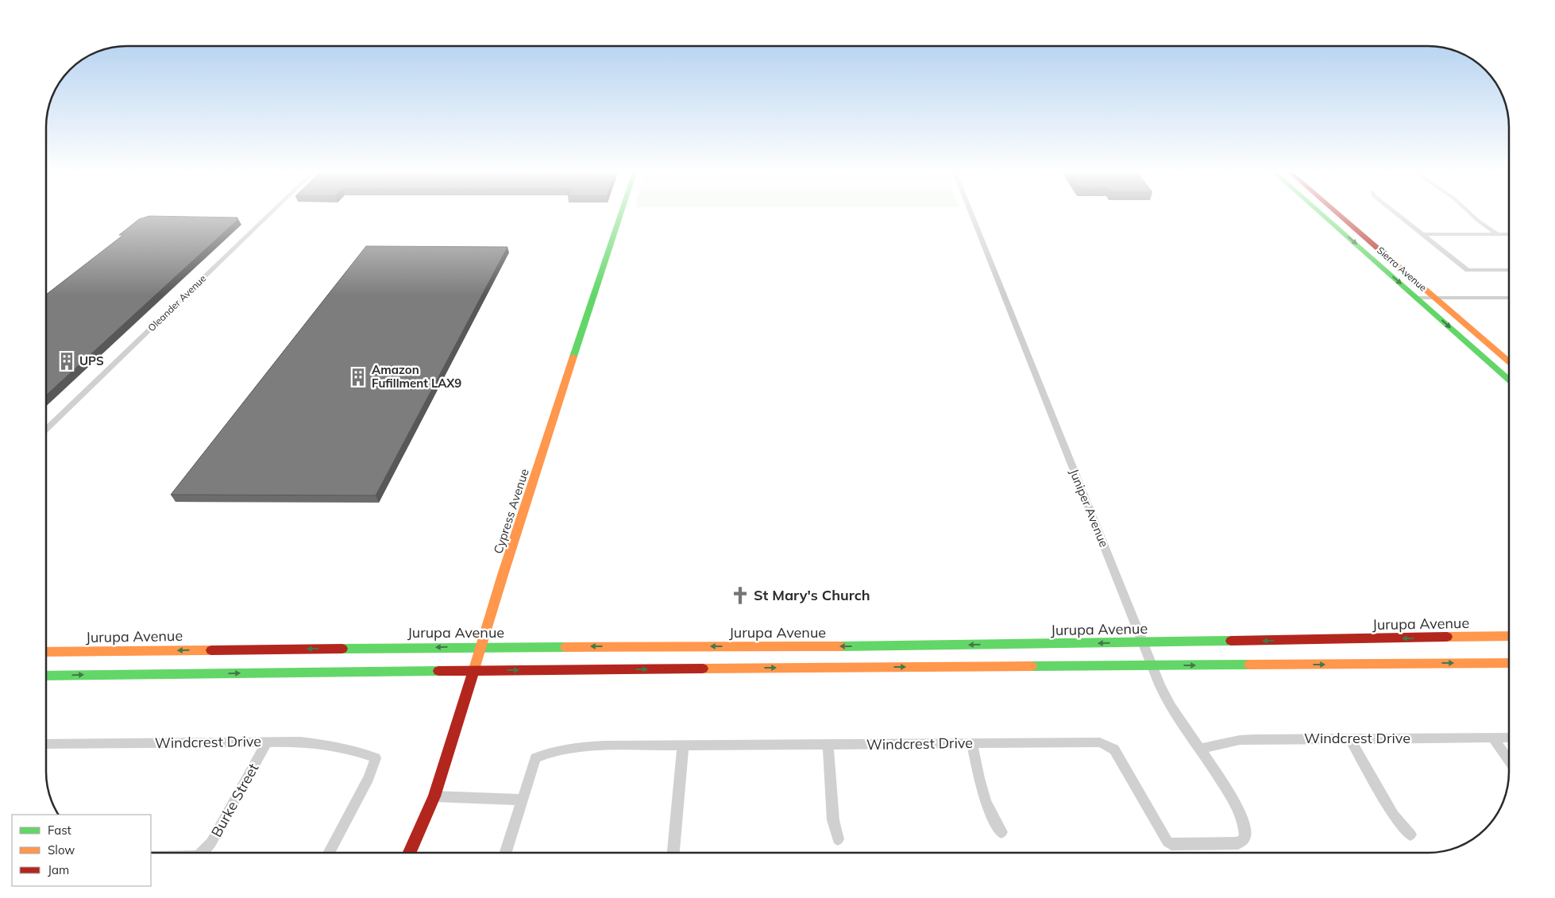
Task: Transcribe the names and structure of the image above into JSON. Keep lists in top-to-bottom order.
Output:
{
  "streets": {
    "main road": ["Sierra Avenue", "Cypress Avenue", "Jurupa Avenue"],
    "street": [
      "Oleander Avenue",
      "Juniper Avenue",
      "Windcrest Drive",
      "Burke Street"
    ]
  },
  "crossings": [
    ["Juniper Avenue", "Jurupa Avenue"],
    ["Juniper Avenue", "Windcrest Drive"],
    ["Cypress Avenue", "Jurupa Avenue"],
    ["Windcrest Drive", "Burke Street"]
  ],
  "places": {
    "building": ["UPS", "Amazon Fufillment LAX9"],
    "church": ["St Mary's Church"]
  },
  "legend": ["Fast", "Slow", "Jam"]
}
